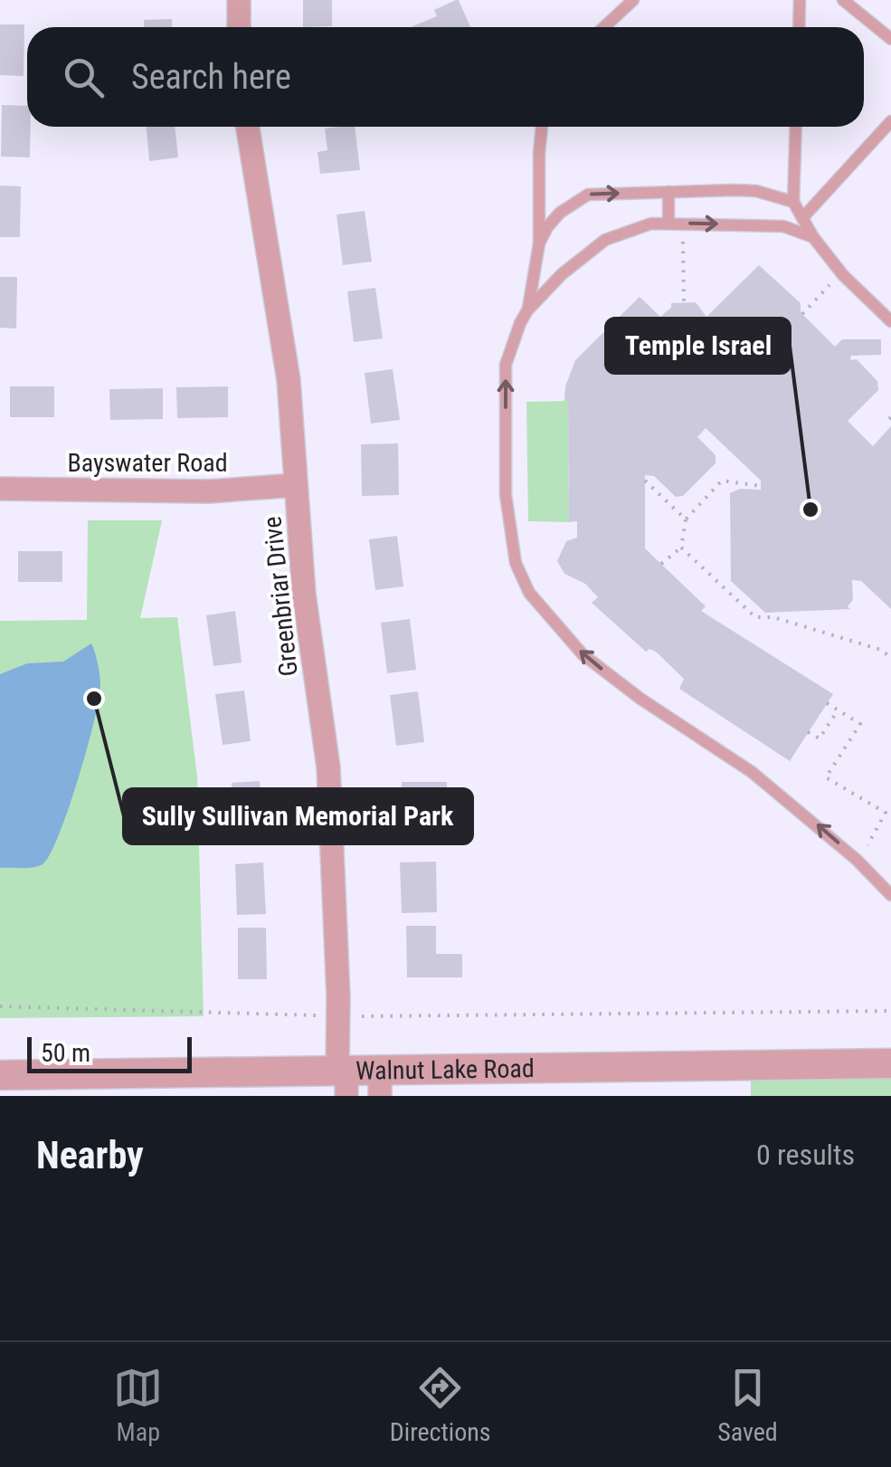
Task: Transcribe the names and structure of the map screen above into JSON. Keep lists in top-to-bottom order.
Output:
{
  "streets": {
    "street": ["Bayswater Road", "Greenbriar Drive", "Walnut Lake Road"]
  },
  "crossings": [
    ["Bayswater Road", "Greenbriar Drive"],
    ["Greenbriar Drive", "Walnut Lake Road"]
  ],
  "places": ["Temple Israel", "Sully Sullivan Memorial Park"],
  "scale_bar": "50 m",
  "page": {
    "search": "Search here",
    "scale": "50 m",
    "heading": ["Nearby", "0 results"],
    "nav": ["Map", "Directions", "Saved"]
  }
}
